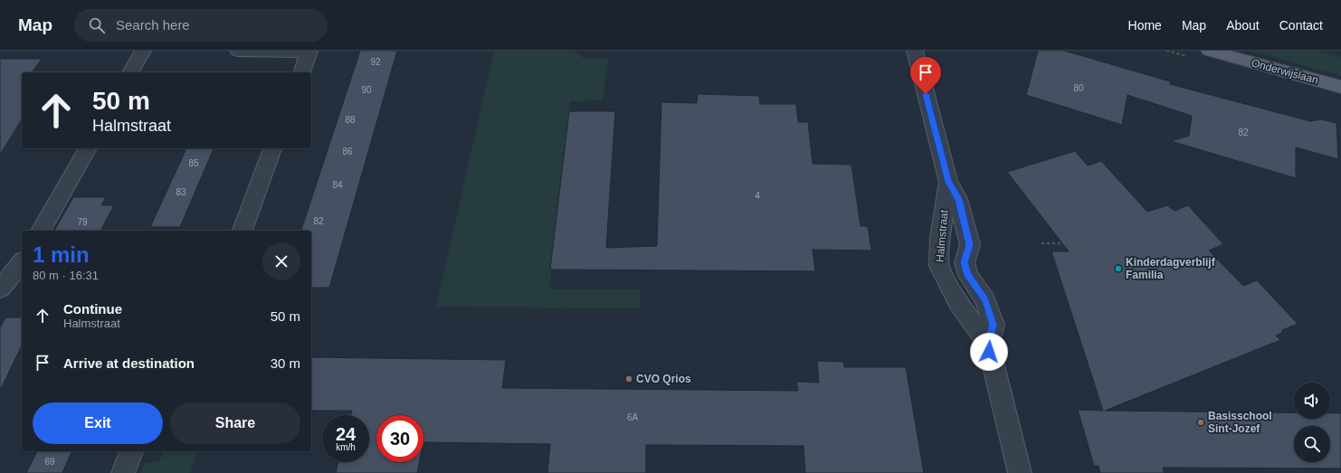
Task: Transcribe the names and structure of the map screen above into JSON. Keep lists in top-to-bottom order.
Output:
{
  "streets": {
    "main road": ["Onderwijslaan"],
    "street": ["Halmstraat"]
  },
  "places": ["Kinderdagverblijf Familia", "CVO Qrios", "Basisschool Sint-Jozef"],
  "house_numbers": [
    "92",
    "80",
    "90",
    "88",
    "82",
    "86",
    "85",
    "84",
    "83",
    "4",
    "82",
    "79",
    "6A",
    "69"
  ],
  "page": {
    "header": "Map",
    "search": "Search here",
    "nav": [
      "Home",
      "Map",
      "About",
      "Contact"
    ],
    "turn": ["50 m", "Halmstraat"],
    "heading": ["1 min", "80 m · 16:31"],
    "list": [
      {
        "name": "Continue",
        "note": "Halmstraat",
        "value": "50 m"
      },
      {
        "name": "Arrive at destination",
        "value": "30 m"
      }
    ],
    "buttons": ["Exit", "Share"],
    "speed": "24 km/h",
    "limit": "30"
  }
}
